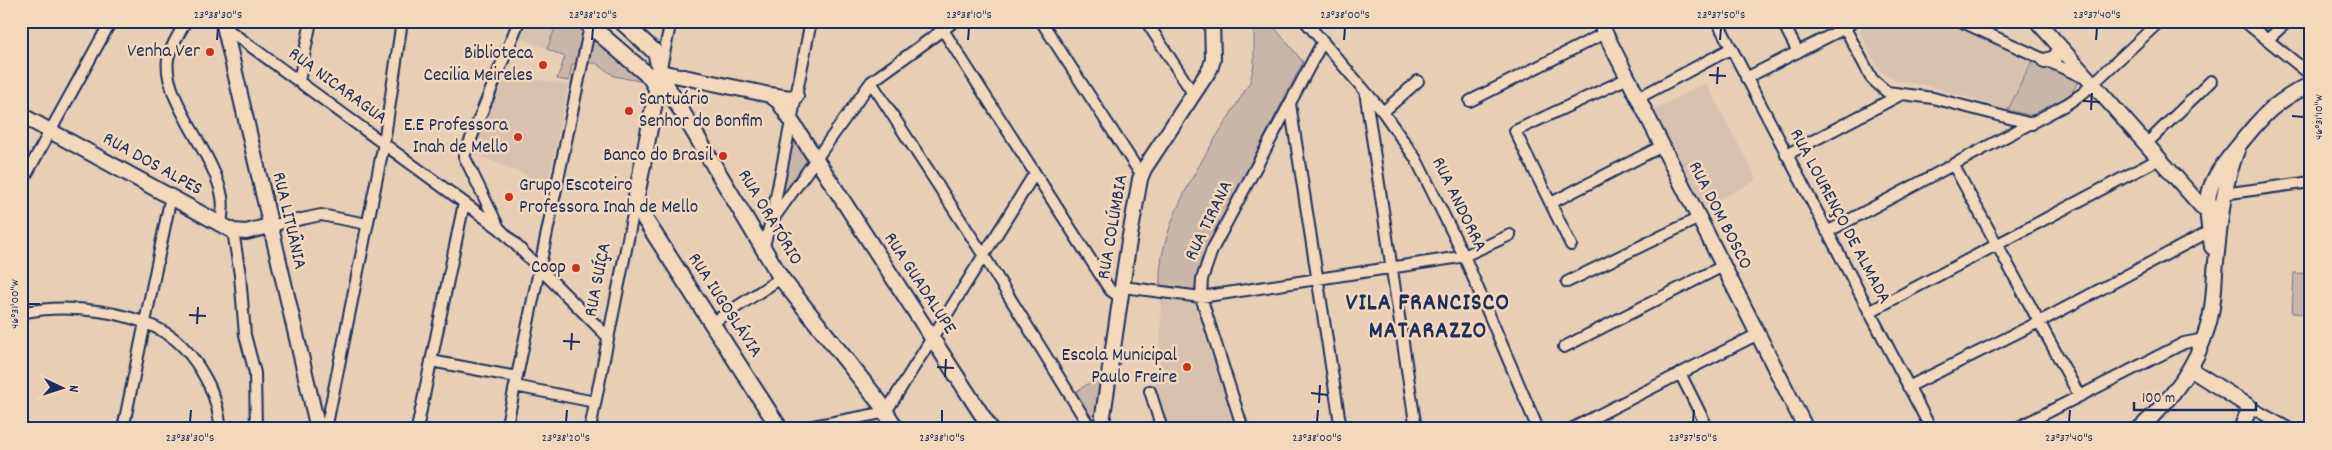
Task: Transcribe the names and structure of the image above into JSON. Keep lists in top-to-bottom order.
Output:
{
  "streets": {
    "main road": ["RUA ORATÓRIO", "RUA SUÍÇA", "RUA IUGOSLÁVIA"],
    "street": [
      "RUA NICARAGUA",
      "RUA DOS ALPES",
      "RUA ANDORRA",
      "RUA DOM BOSCO",
      "RUA LOURENÇO DE ALMADA",
      "RUA LITUÂNIA",
      "RUA TIRANA",
      "RUA COLÚMBIA",
      "RUA GUADALUPE"
    ]
  },
  "crossings": [
    ["RUA NICARAGUA", "RUA LITUÂNIA"],
    ["RUA NICARAGUA", "RUA SUÍÇA"],
    ["RUA ANDORRA", "RUA TIRANA"],
    ["RUA ORATÓRIO", "RUA SUÍÇA"],
    ["RUA SUÍÇA", "RUA IUGOSLÁVIA"]
  ],
  "districts": ["VILA FRANCISCO MATARAZZO"],
  "places": [
    "Venha Ver",
    "Biblioteca Cecilia Meireles",
    "Santuário Senhor do Bonfim",
    "E.E Professora Inah de Mello",
    "Banco do Brasil",
    "Grupo Escoteiro Professora Inah de Mello",
    "Coop",
    "Escola Municipal Paulo Freire"
  ],
  "scale_bar": "100 m",
  "north": "right",
  "coordinates": [
    "23°38'30\"S",
    "23°38'20\"S",
    "23°38'10\"S",
    "23°38'00\"S",
    "23°37'50\"S",
    "23°37'40\"S",
    "46°31'10\"W",
    "46°31'00\"W"
  ]
}
